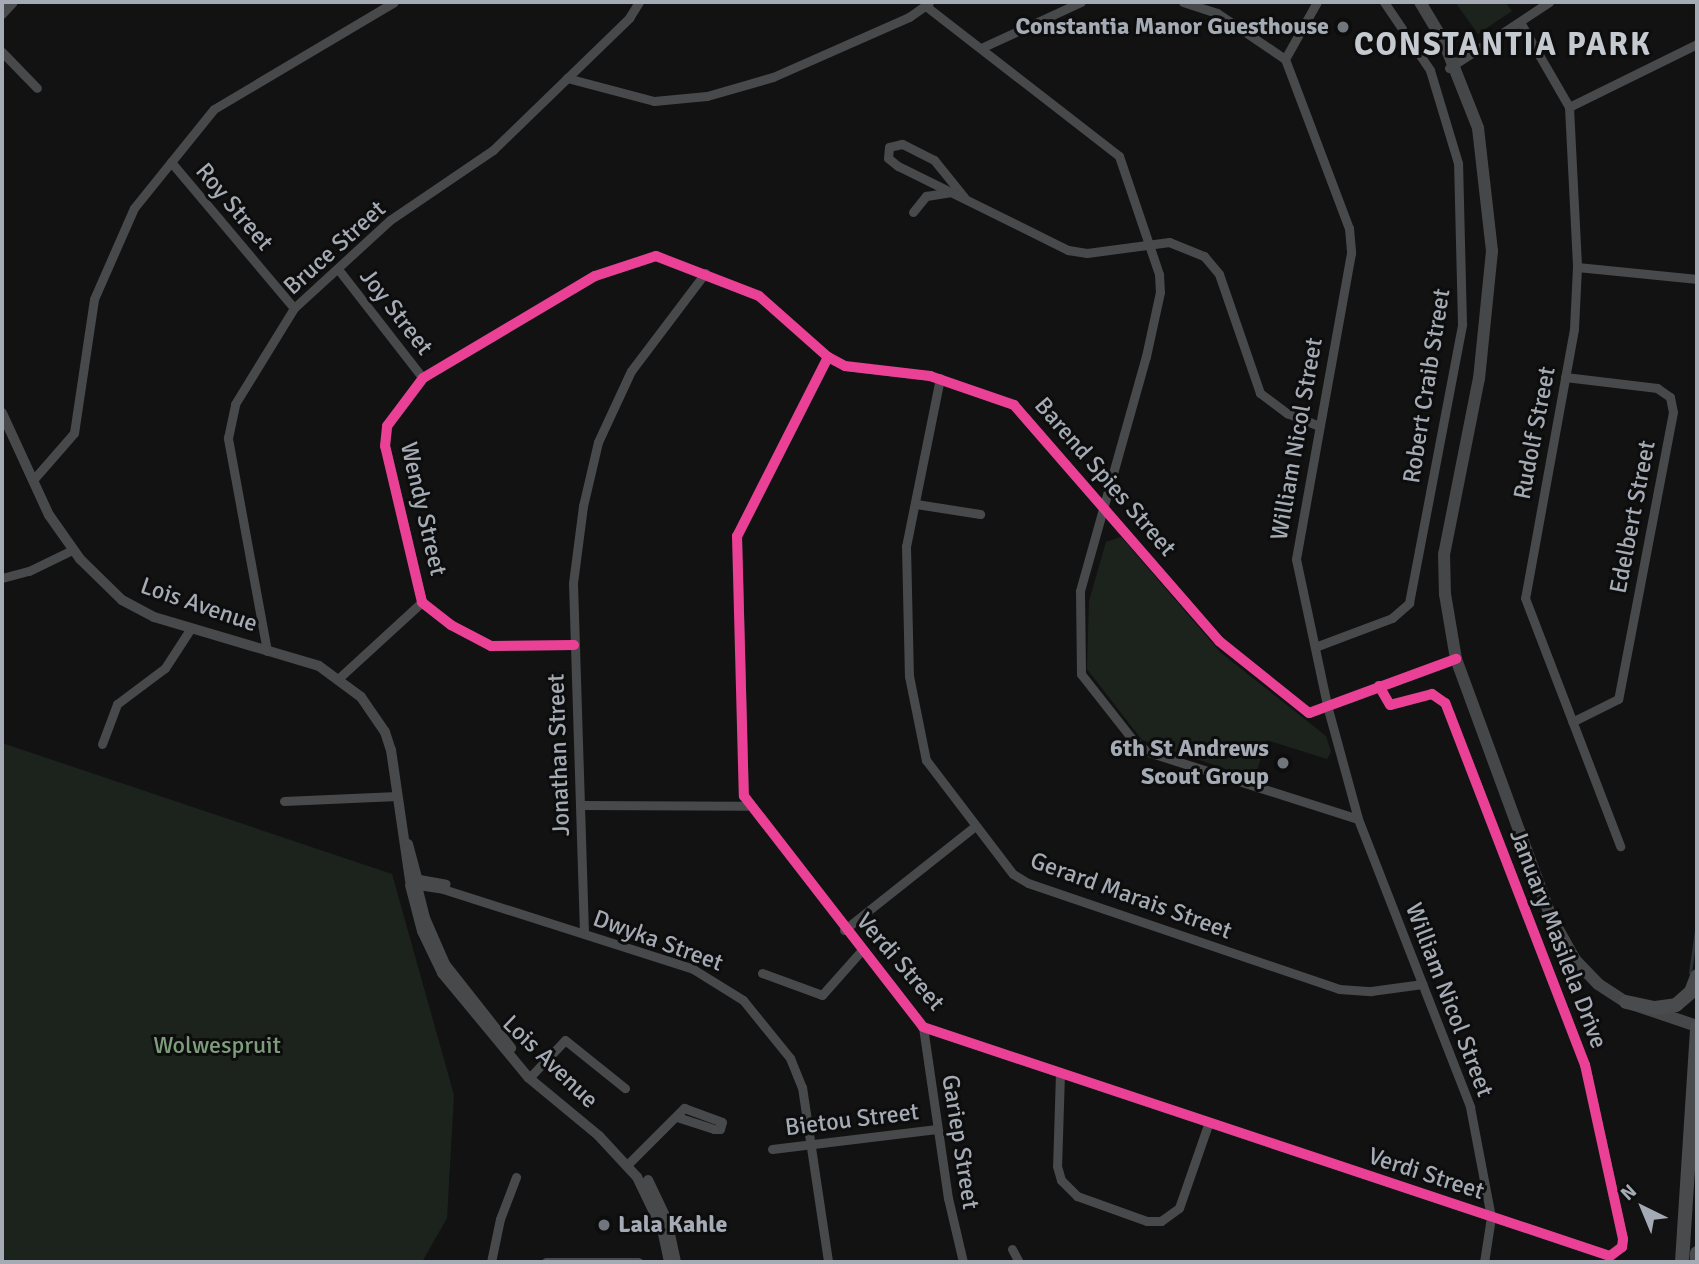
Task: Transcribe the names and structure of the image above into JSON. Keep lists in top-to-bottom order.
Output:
{
  "streets": {
    "main road": ["January Masilela Drive"],
    "street": [
      "Roy Street",
      "Bruce Street",
      "Joy Street",
      "Robert Craib Street",
      "Rudolf Street",
      "William Nicol Street",
      "Barend Spies Street",
      "Wendy Street",
      "Edelbert Street",
      "Lois Avenue",
      "Jonathan Street",
      "Gerard Marais Street",
      "Dwyka Street",
      "Verdi Street",
      "Bietou Street",
      "Gariep Street"
    ]
  },
  "crossings": [
    ["Roy Street", "Bruce Street"],
    ["Bruce Street", "Joy Street"],
    ["Bruce Street", "Lois Avenue"],
    ["Joy Street", "Wendy Street"],
    ["Robert Craib Street", "William Nicol Street"],
    ["Rudolf Street", "Edelbert Street"],
    ["William Nicol Street", "Barend Spies Street"],
    ["William Nicol Street", "Gerard Marais Street"],
    ["William Nicol Street", "Verdi Street"],
    ["Barend Spies Street", "Wendy Street"],
    ["Barend Spies Street", "Jonathan Street"],
    ["Barend Spies Street", "Gerard Marais Street"],
    ["Wendy Street", "Jonathan Street"],
    ["Lois Avenue", "Dwyka Street"],
    ["Jonathan Street", "Dwyka Street"],
    ["January Masilela Drive", "Verdi Street"],
    ["Dwyka Street", "Bietou Street"],
    ["Verdi Street", "Gariep Street"],
    ["Bietou Street", "Gariep Street"]
  ],
  "districts": ["CONSTANTIA PARK"],
  "parks": ["Wolwespruit"],
  "places": ["Constantia Manor Guesthouse", "6th St Andrews Scout Group", "Lala Kahle"],
  "north": "top left"
}
